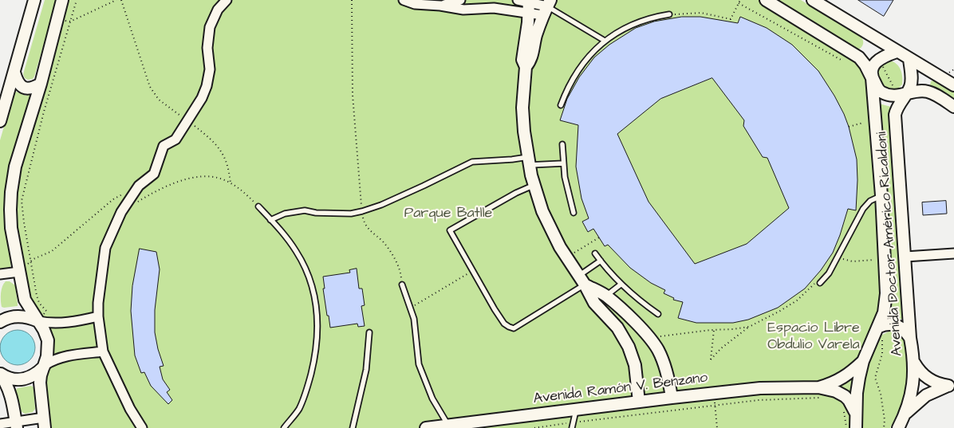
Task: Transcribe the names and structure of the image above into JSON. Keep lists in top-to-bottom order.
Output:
{
  "streets": {
    "street": ["Avenida Doctor Américo Ricaldoni", "Avenida Ramón V. Benzano"]
  },
  "crossings": [
    ["Avenida Doctor Américo Ricaldoni", "Avenida Ramón V. Benzano"]
  ],
  "parks": ["Parque Batlle", "Espacio Libre Obdulio Varela"]
}
